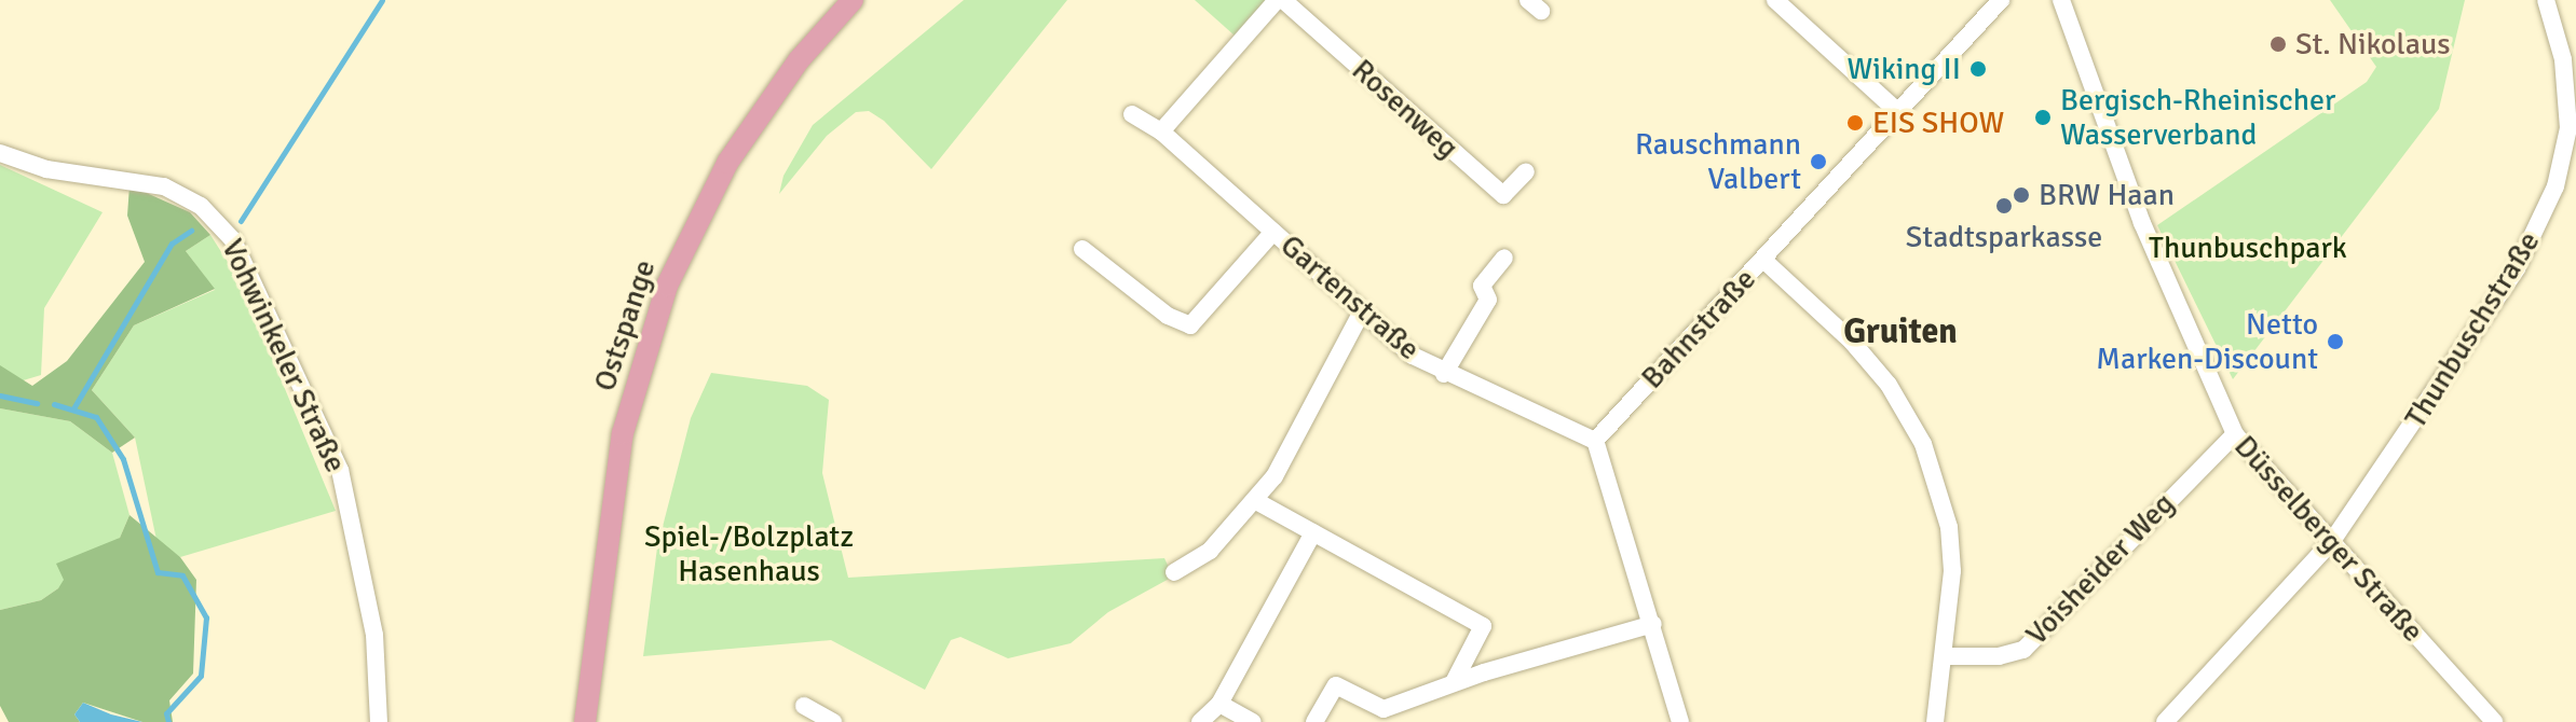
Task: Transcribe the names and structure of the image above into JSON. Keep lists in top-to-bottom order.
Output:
{
  "streets": {
    "main road": ["Ostspange"],
    "street": [
      "Rosenweg",
      "Gartenstraße",
      "Bahnstraße",
      "Thunbuschstraße",
      "Vohwinkeler Straße",
      "Düsselberger Straße",
      "Voisheider Weg"
    ]
  },
  "crossings": [
    ["Gartenstraße", "Bahnstraße"],
    ["Thunbuschstraße", "Düsselberger Straße"],
    ["Düsselberger Straße", "Voisheider Weg"]
  ],
  "districts": ["Gruiten"],
  "parks": ["Thunbuschpark", "Spiel-/Bolzplatz Hasenhaus"],
  "places": [
    "St. Nikolaus",
    "Wiking II",
    "Bergisch-Rheinischer Wasserverband",
    "EIS SHOW",
    "Rauschmann Valbert",
    "BRW Haan",
    "Stadtsparkasse",
    "Netto Marken-Discount"
  ]
}
